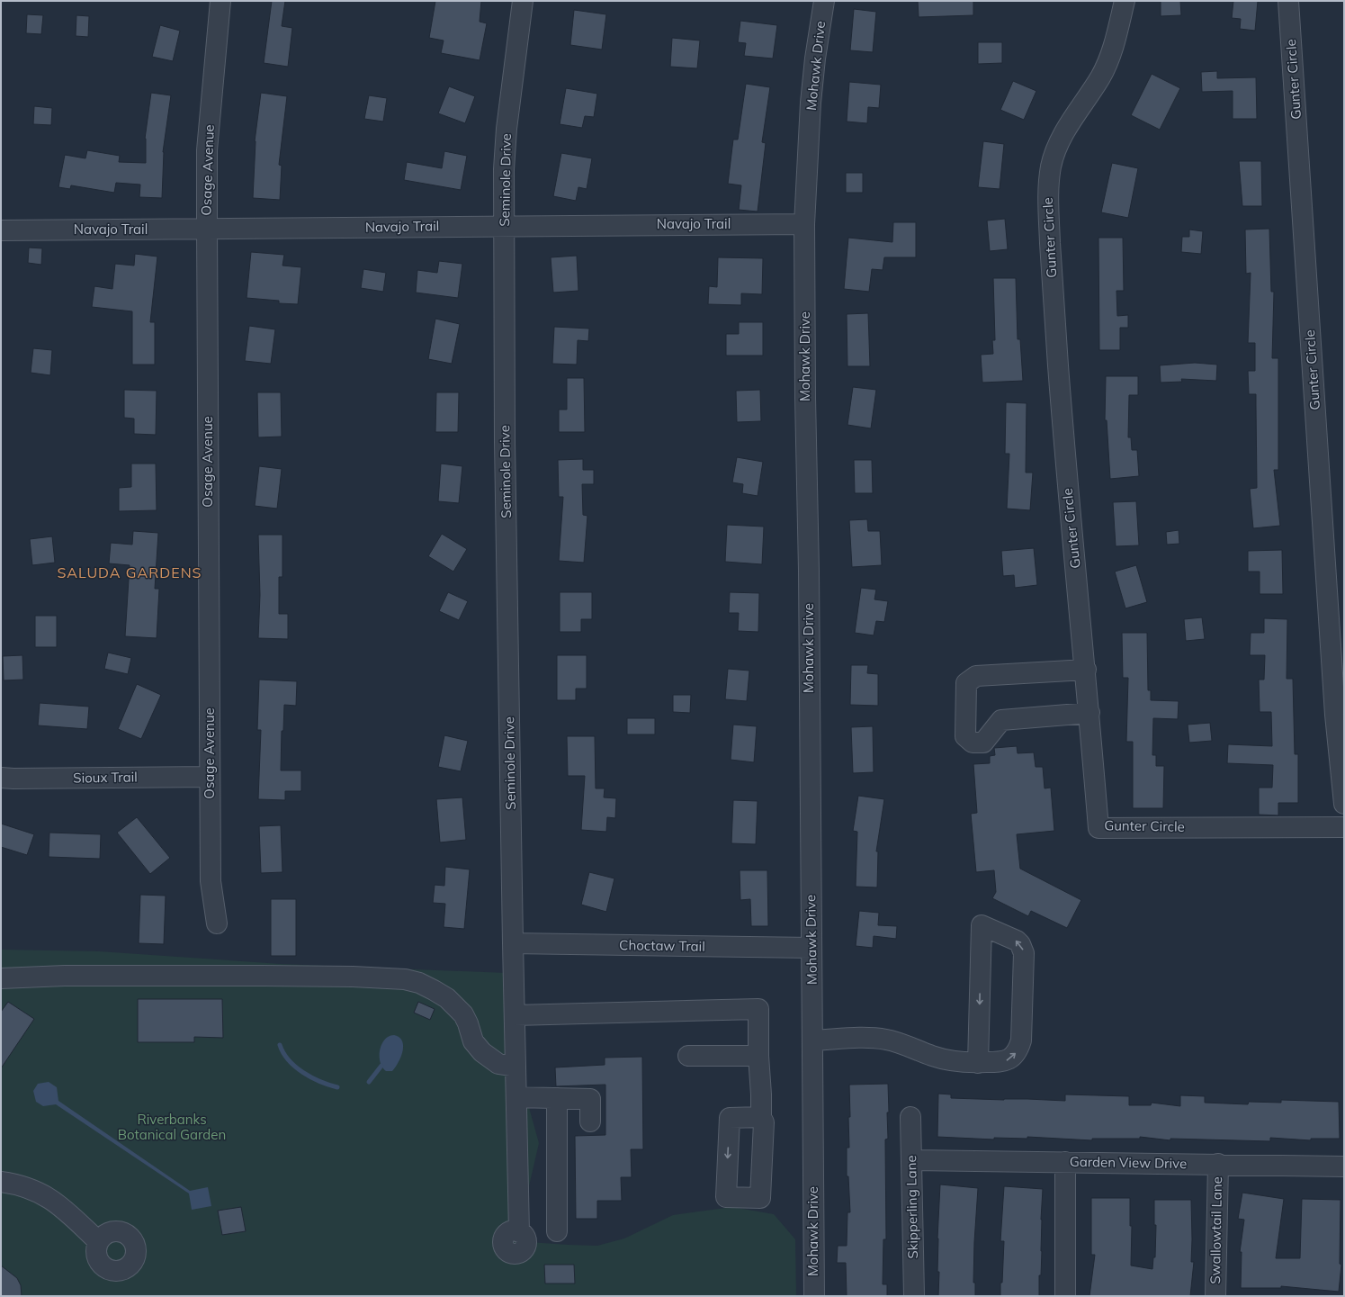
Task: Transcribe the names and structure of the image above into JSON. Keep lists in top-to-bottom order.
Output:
{
  "streets": {
    "street": [
      "Mohawk Drive",
      "Gunter Circle",
      "Osage Avenue",
      "Seminole Drive",
      "Navajo Trail",
      "Sioux Trail",
      "Choctaw Trail",
      "Garden View Drive",
      "Skipperling Lane",
      "Swallowtail Lane"
    ]
  },
  "crossings": [
    ["Mohawk Drive", "Navajo Trail"],
    ["Mohawk Drive", "Choctaw Trail"],
    ["Osage Avenue", "Navajo Trail"],
    ["Osage Avenue", "Sioux Trail"],
    ["Seminole Drive", "Navajo Trail"],
    ["Seminole Drive", "Choctaw Trail"],
    ["Garden View Drive", "Skipperling Lane"],
    ["Garden View Drive", "Swallowtail Lane"]
  ],
  "districts": ["SALUDA GARDENS"],
  "parks": ["Riverbanks Botanical Garden"]
}
